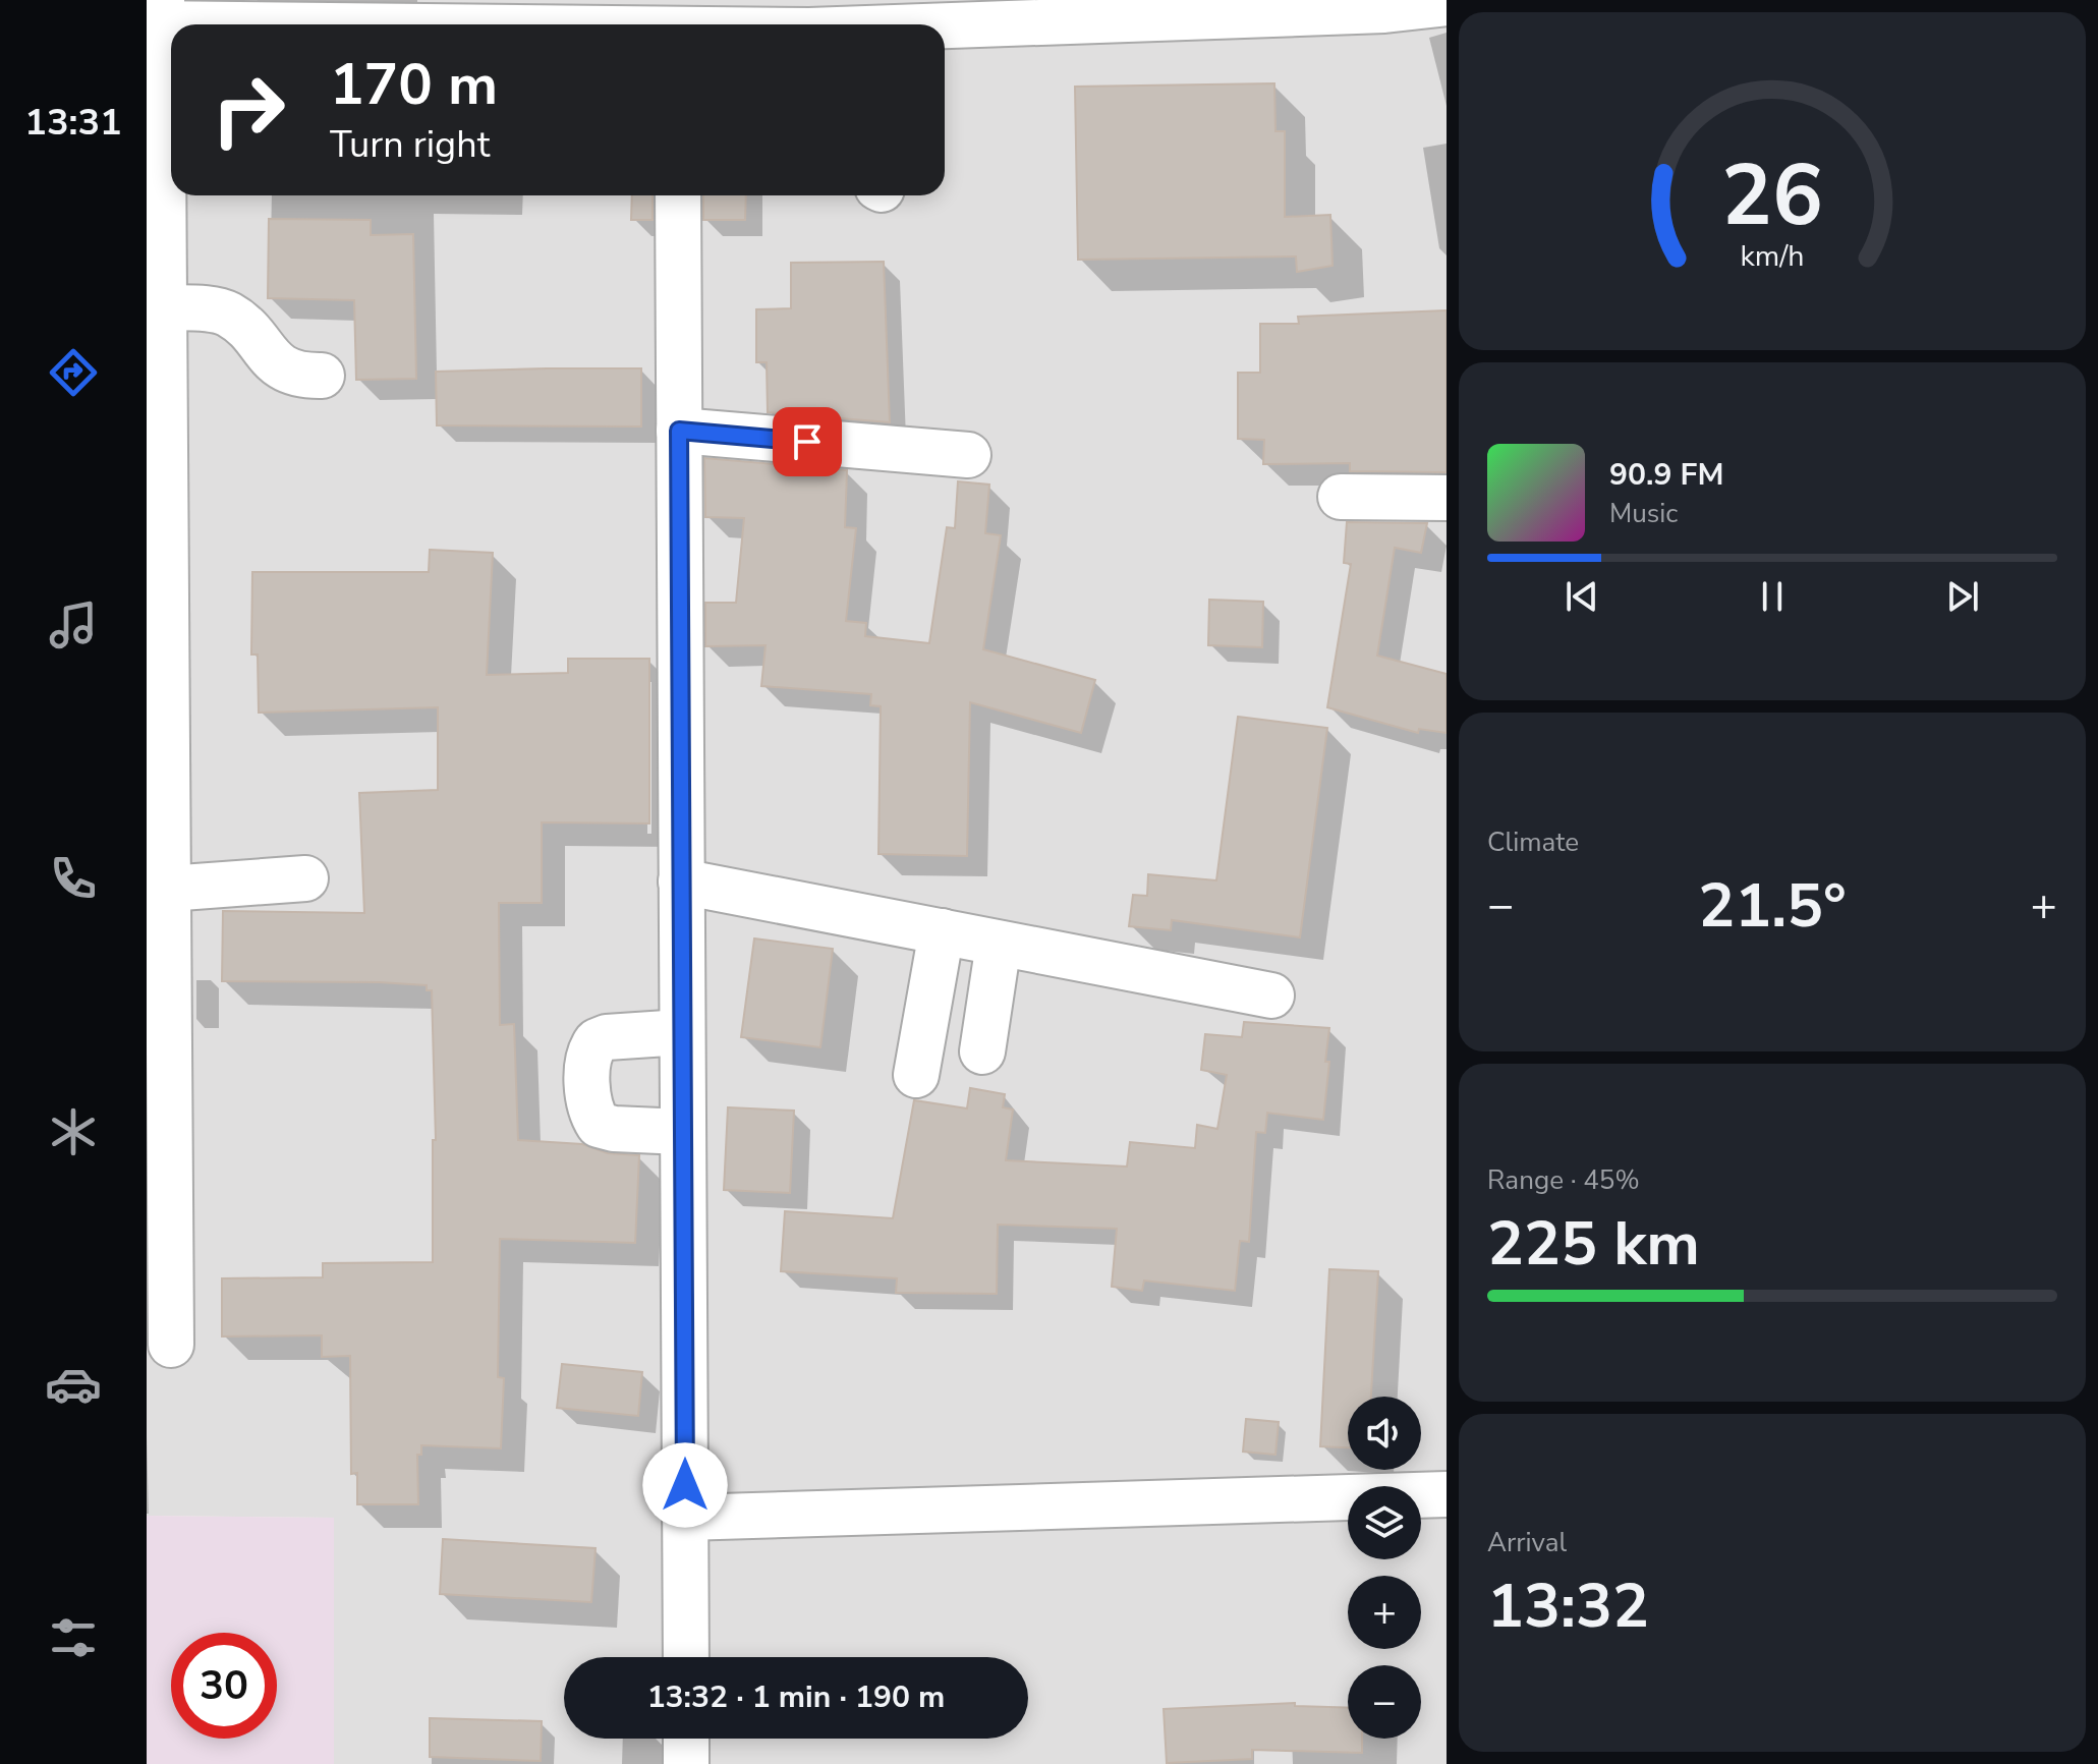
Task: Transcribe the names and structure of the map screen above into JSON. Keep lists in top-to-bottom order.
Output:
{
  "page": {
    "tabs": "13:31",
    "turn": ["170 m", "Turn right"],
    "song": ["90.9 FM", "Music"],
    "tile": [
      "Climate",
      ["Range · 45%", "225 km"],
      ["Arrival", "13:32"]
    ],
    "heat": ["−", "21.5°", "+"],
    "map_buttons": ["+", "−"],
    "limit": "30",
    "trip": "13:32 · 1 min · 190 m",
    "gauge": ["26", "km/h"]
  }
}
